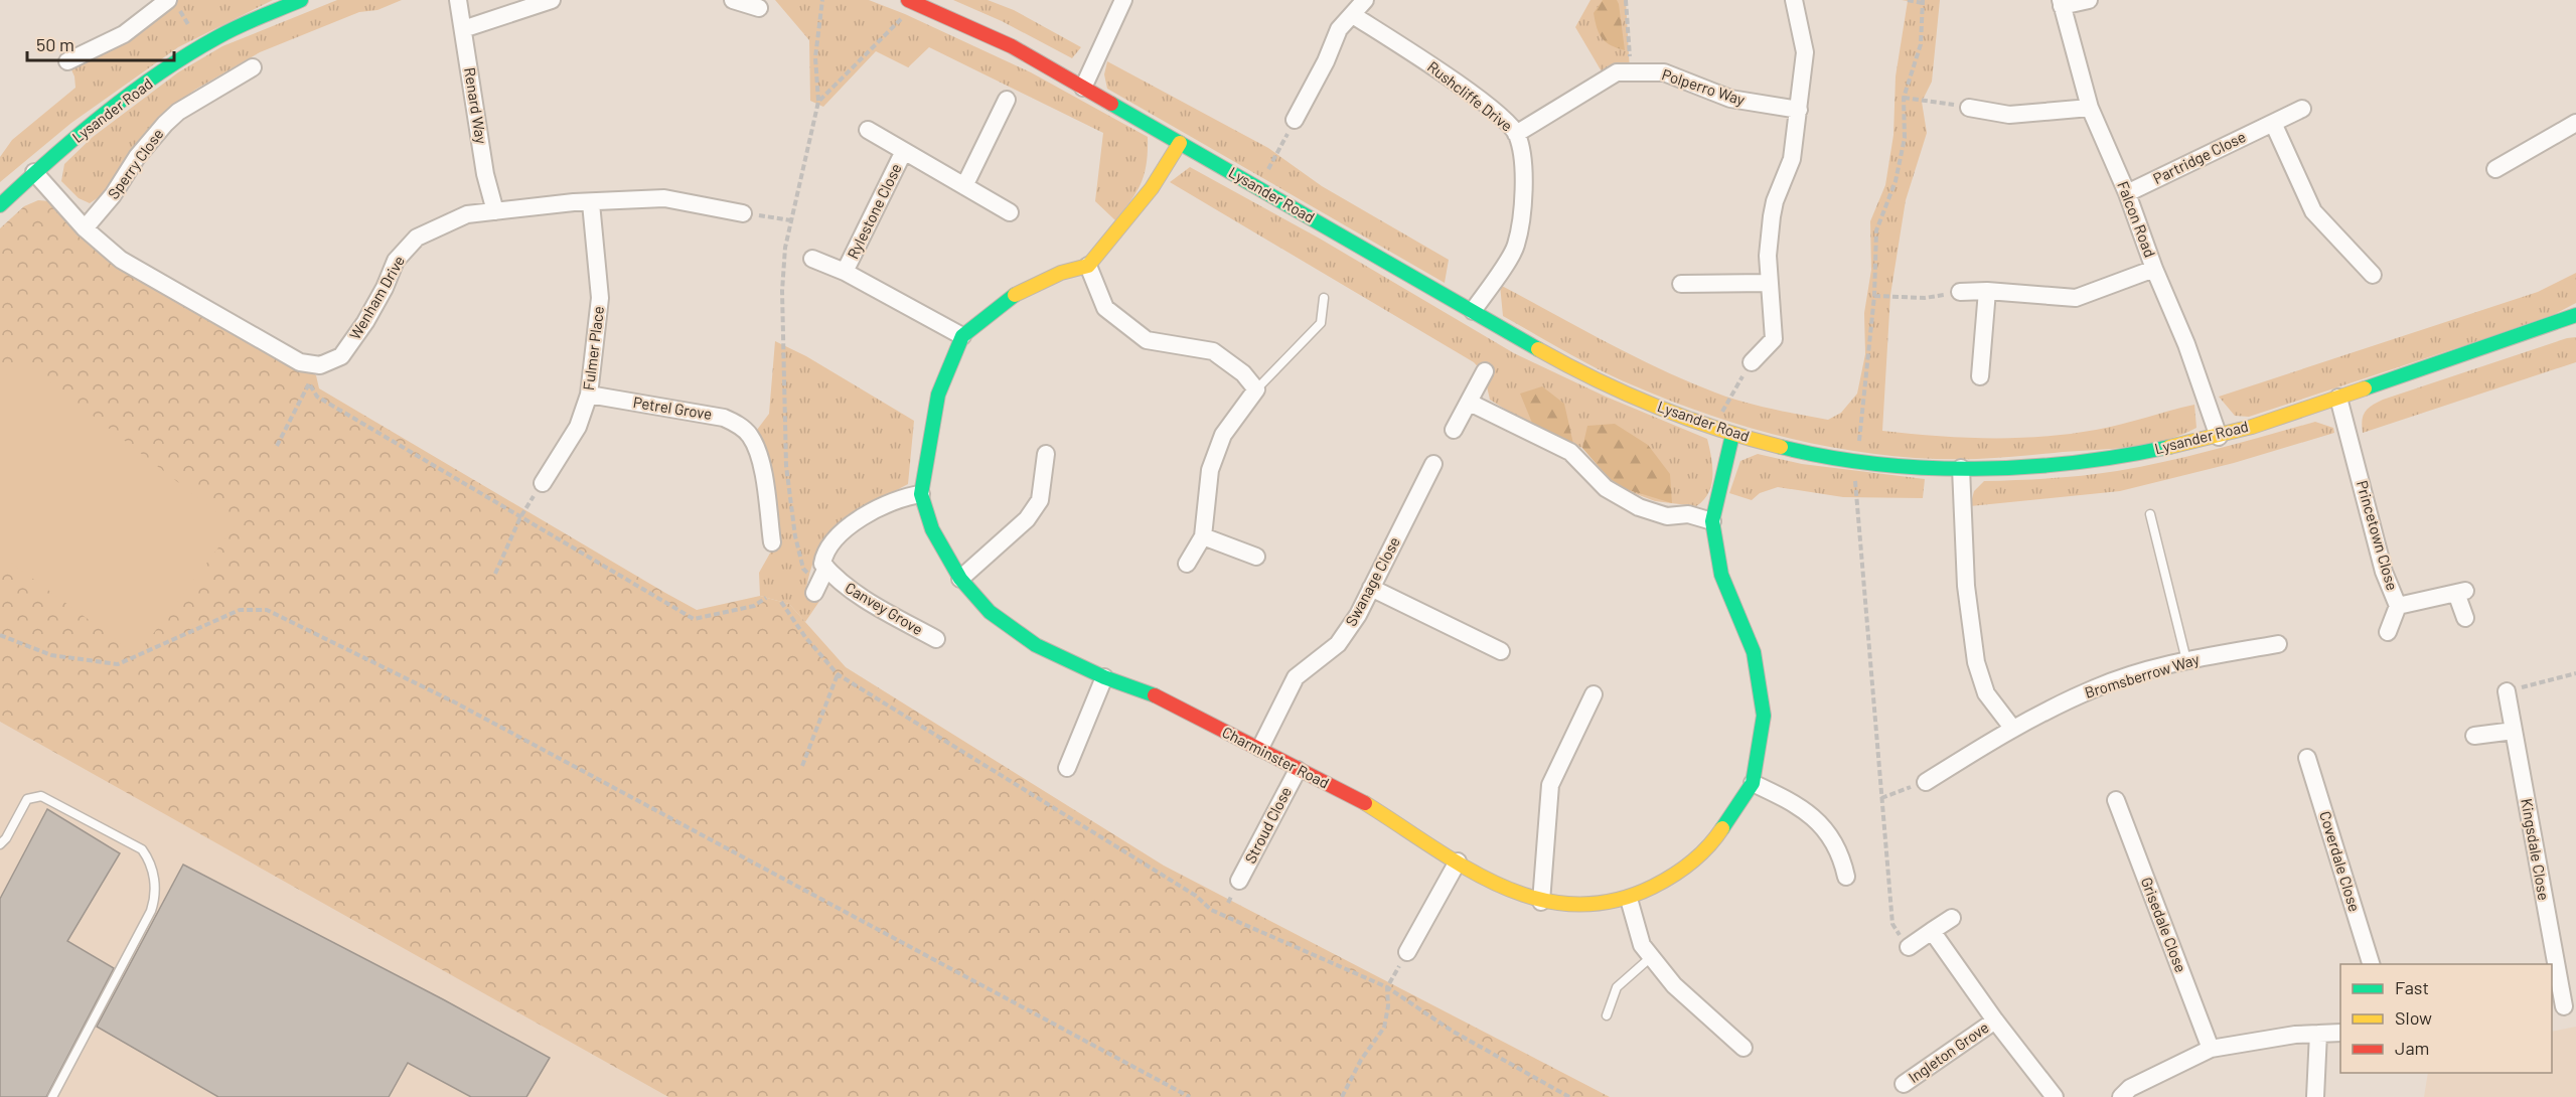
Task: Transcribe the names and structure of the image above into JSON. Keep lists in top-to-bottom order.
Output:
{
  "streets": {
    "street": [
      "Polperro Way",
      "Rushcliffe Drive",
      "Renard Way",
      "Lysander Road",
      "Partridge Close",
      "Sperry Close",
      "Rylestone Close",
      "Falcon Road",
      "Wenham Drive",
      "Fulmer Place",
      "Petrel Grove",
      "Princetown Close",
      "Swanage Close",
      "Canvey Grove",
      "Bromsberrow Way",
      "Charminster Road",
      "Stroud Close",
      "Kingsdale Close",
      "Coverdale Close",
      "Grisedale Close",
      "Ingleton Grove"
    ]
  },
  "crossings": [
    ["Polperro Way", "Rushcliffe Drive"],
    ["Rushcliffe Drive", "Lysander Road"],
    ["Renard Way", "Wenham Drive"],
    ["Lysander Road", "Falcon Road"],
    ["Lysander Road", "Wenham Drive"],
    ["Lysander Road", "Princetown Close"],
    ["Lysander Road", "Charminster Road"],
    ["Partridge Close", "Falcon Road"],
    ["Sperry Close", "Wenham Drive"],
    ["Rylestone Close", "Charminster Road"],
    ["Wenham Drive", "Fulmer Place"],
    ["Fulmer Place", "Petrel Grove"],
    ["Swanage Close", "Charminster Road"],
    ["Charminster Road", "Stroud Close"]
  ],
  "legend": ["Fast", "Slow", "Jam"],
  "scale_bar": "50 m"
}
